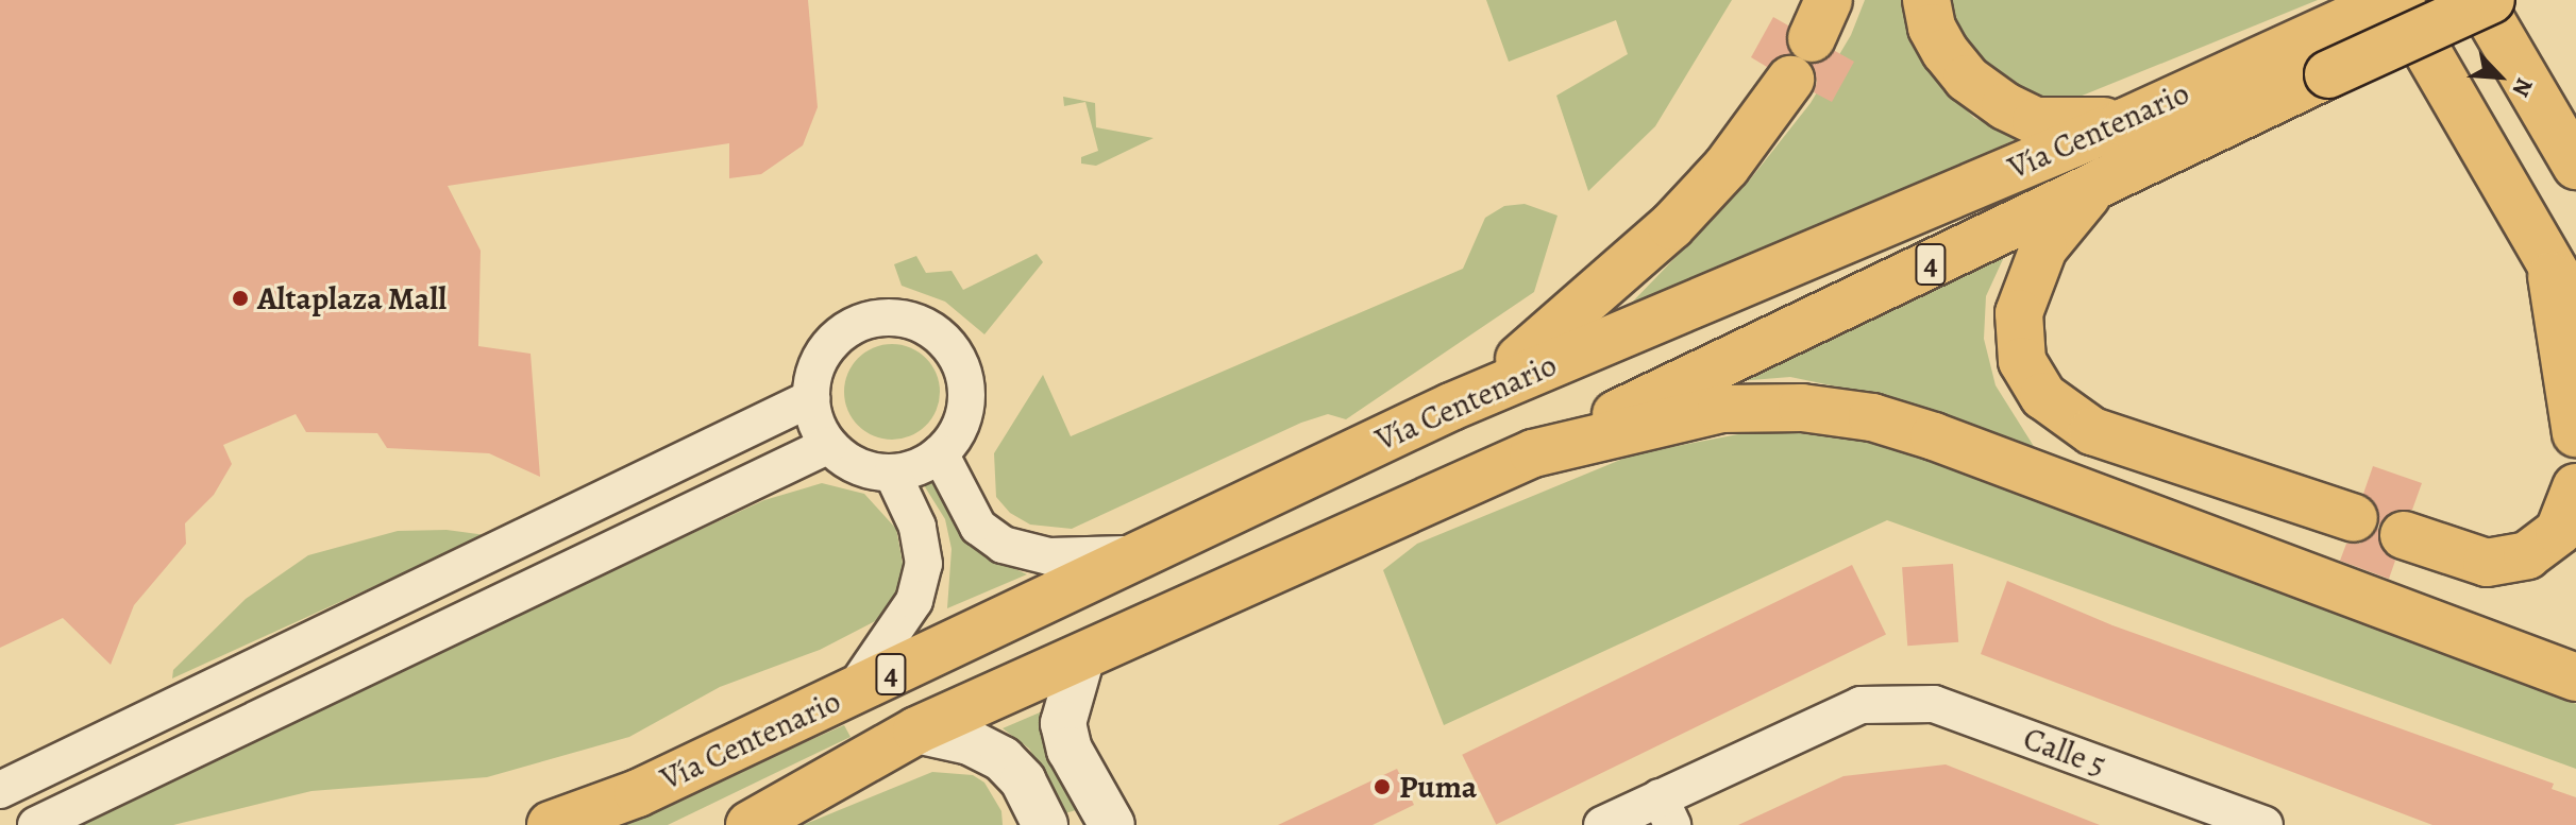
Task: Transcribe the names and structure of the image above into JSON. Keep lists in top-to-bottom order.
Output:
{
  "streets": {
    "highway": ["Vía Centenario", "4"],
    "street": ["Calle 5"]
  },
  "places": ["Altaplaza Mall", "Puma"],
  "north": "bottom right"
}
